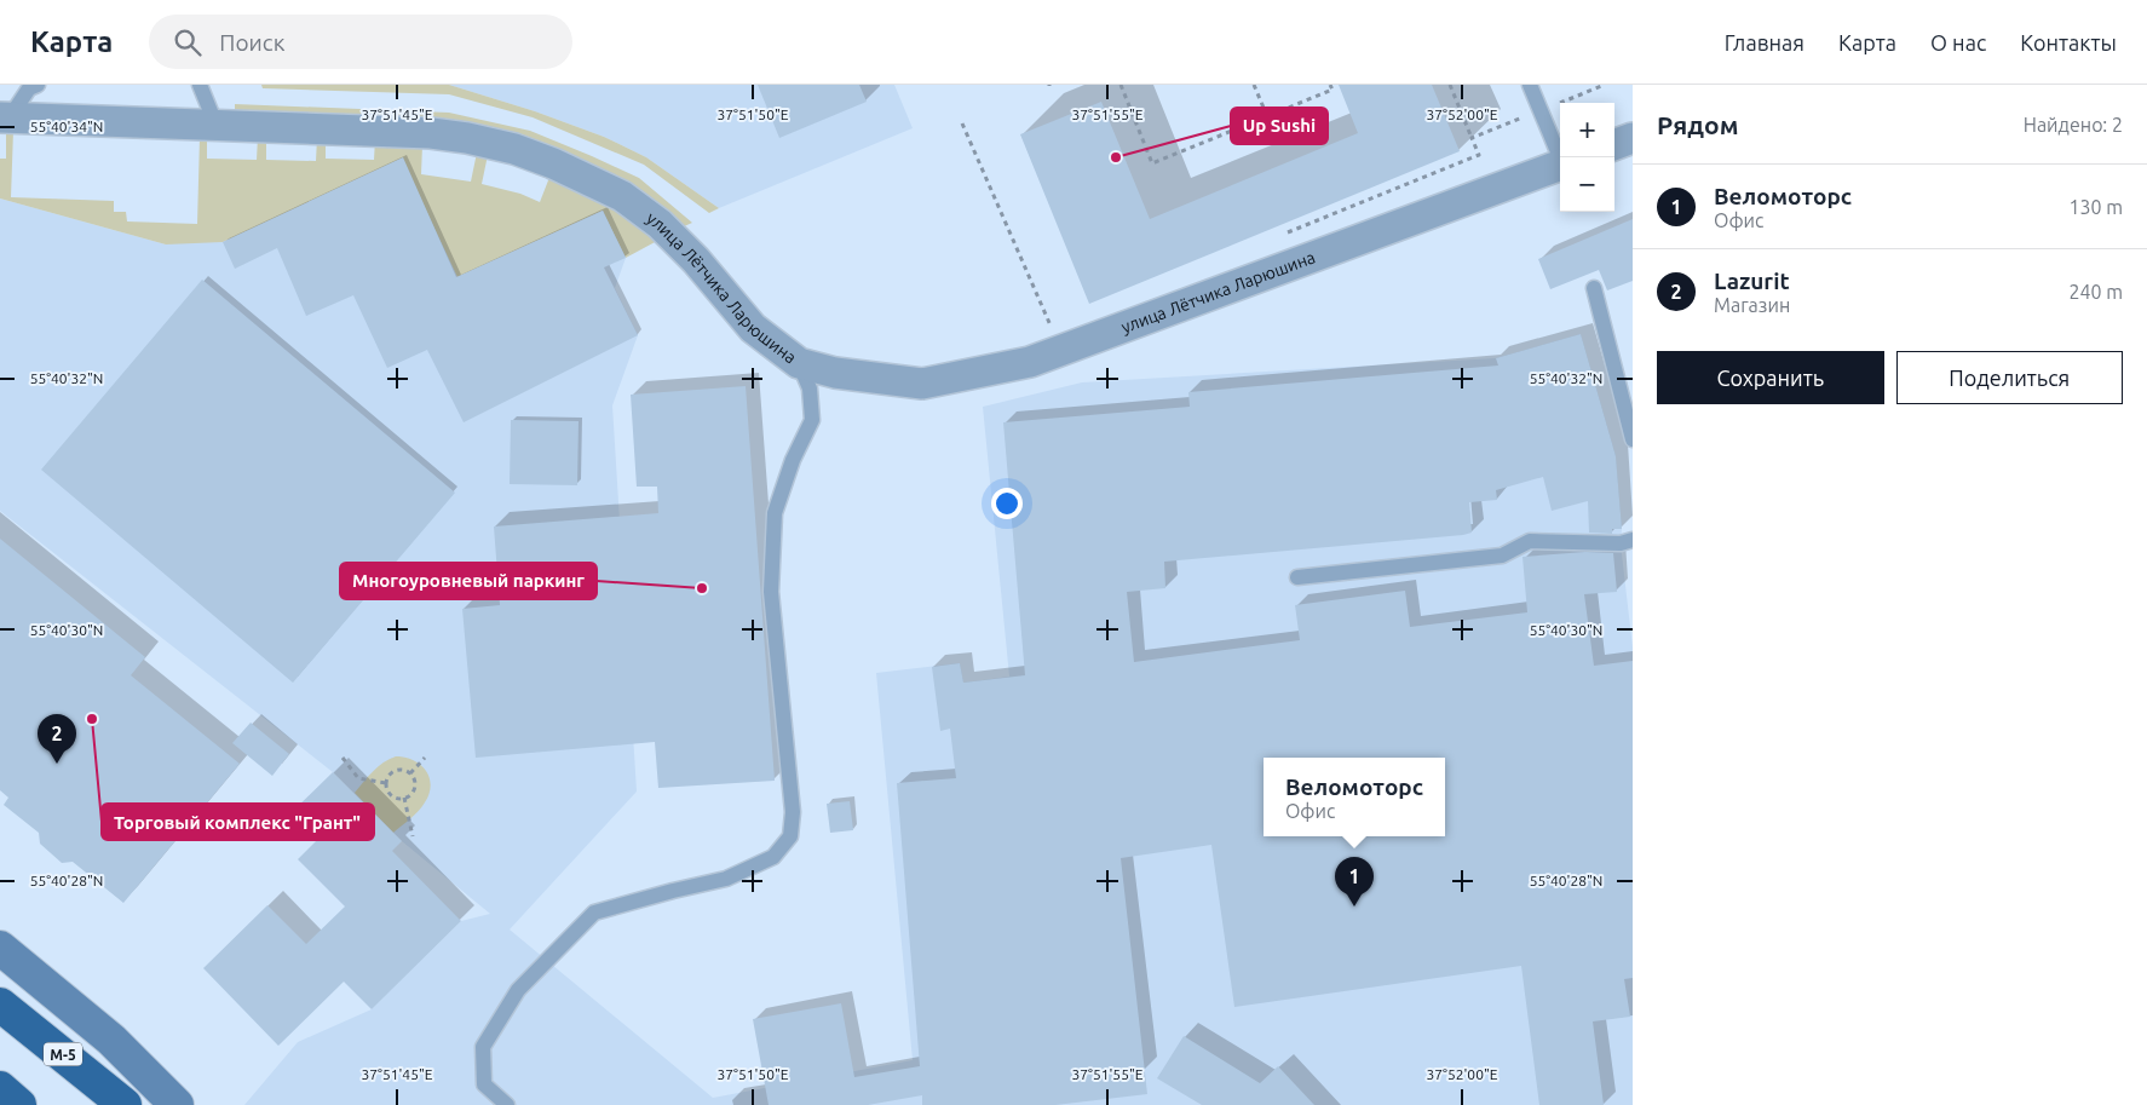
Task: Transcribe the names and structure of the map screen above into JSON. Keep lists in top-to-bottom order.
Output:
{
  "streets": {
    "highway": ["М-5"],
    "street": ["улица Лётчика Ларюшина"]
  },
  "places": ["Up Sushi", "Многоуровневый паркинг", "Торговый комплекс \"Грант\""],
  "page": {
    "header": "Карта",
    "search": "Поиск",
    "nav": [
      "Главная",
      "Карта",
      "О нас",
      "Контакты"
    ],
    "heading": ["Рядом", "Найдено: 2"],
    "map_buttons": ["+", "−"],
    "list": [
      {
        "mark": "1",
        "name": "Веломоторс",
        "note": "Офис",
        "value": "130 m"
      },
      {
        "mark": "2",
        "name": "Lazurit",
        "note": "Магазин",
        "value": "240 m"
      }
    ],
    "buttons": ["Сохранить", "Поделиться"],
    "pins": ["2", "1"],
    "popup": ["Веломоторс", "Офис"]
  },
  "coordinates": [
    "37°51'45\"E",
    "37°51'50\"E",
    "37°51'55\"E",
    "37°52'00\"E",
    "55°40'34\"N",
    "55°40'32\"N",
    "55°40'30\"N",
    "55°40'28\"N"
  ]
}
